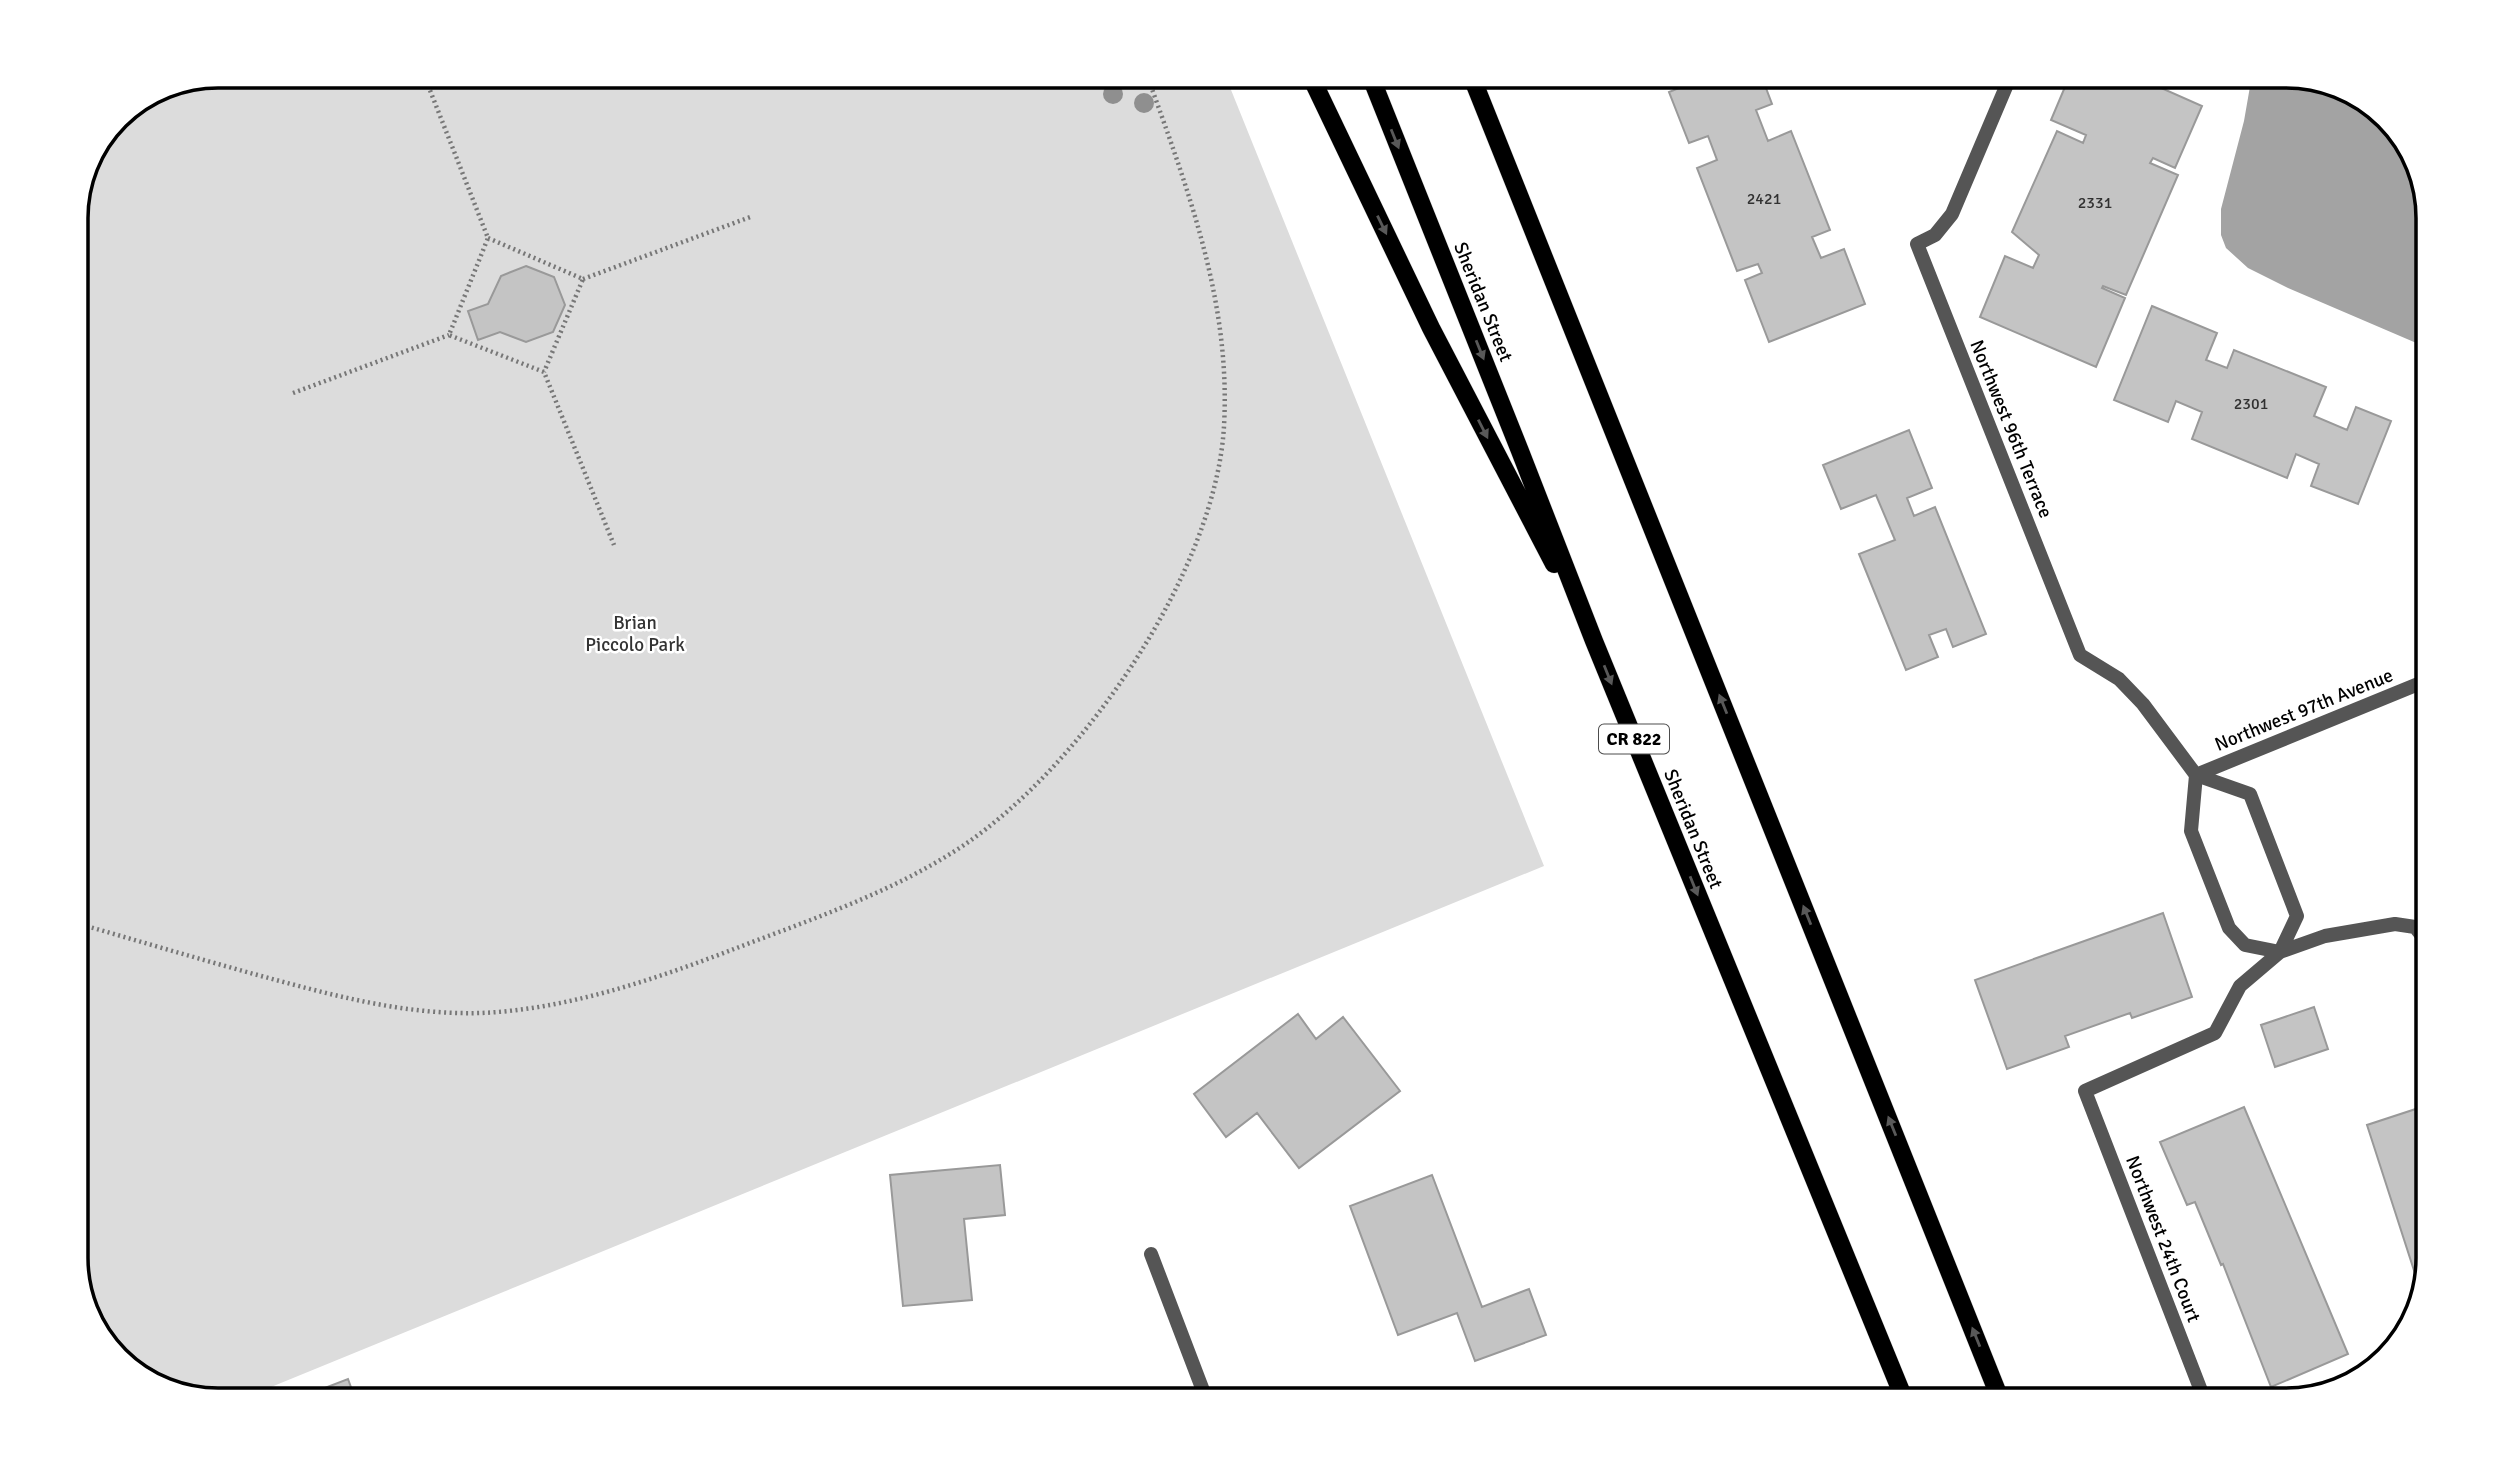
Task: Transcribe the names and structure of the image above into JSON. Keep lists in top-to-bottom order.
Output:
{
  "streets": {
    "main road": ["Sheridan Street", "CR 822"],
    "street": ["Northwest 96th Terrace", "Northwest 97th Avenue", "Northwest 24th Court"]
  },
  "crossings": [
    ["Northwest 96th Terrace", "Northwest 97th Avenue"]
  ],
  "parks": ["Brian Piccolo Park"],
  "house_numbers": ["2421", "2331", "2301"]
}
